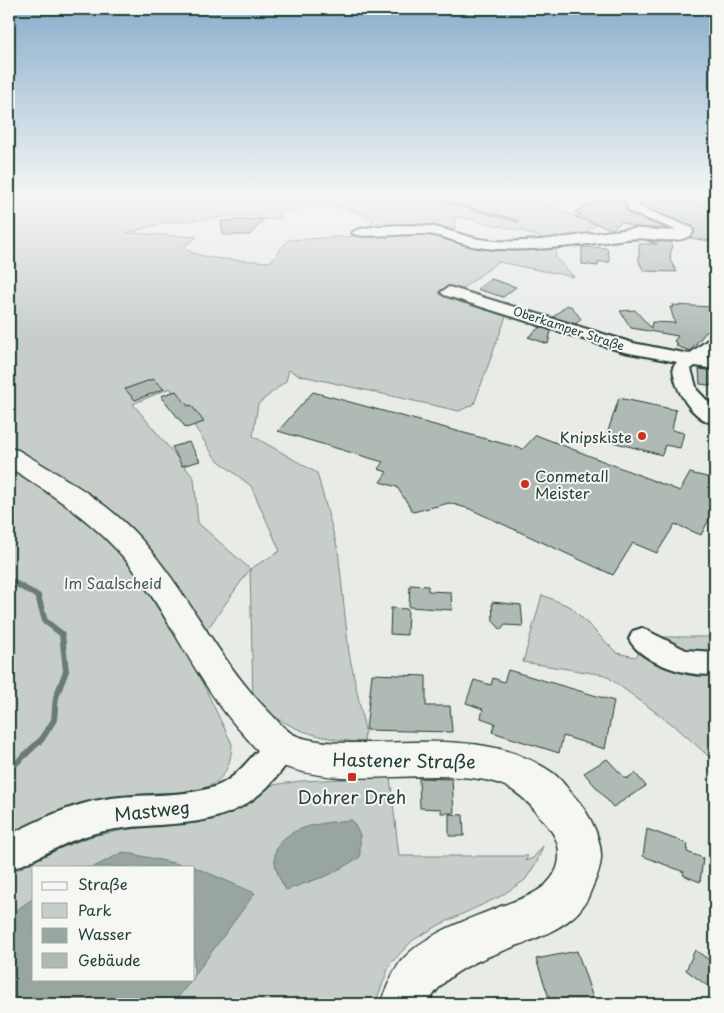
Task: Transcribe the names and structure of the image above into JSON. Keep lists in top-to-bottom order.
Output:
{
  "streets": {
    "main road": ["Hastener Straße"],
    "street": ["Oberkamper Straße", "Mastweg"]
  },
  "crossings": [
    ["Hastener Straße", "Mastweg"]
  ],
  "parks": ["Im Saalscheid"],
  "places": {
    "other": ["Knipskiste", "Conmetall Meister"],
    "transit": ["Dohrer Dreh"]
  },
  "legend": [
    "Straße",
    "Park",
    "Wasser",
    "Gebäude"
  ]
}
